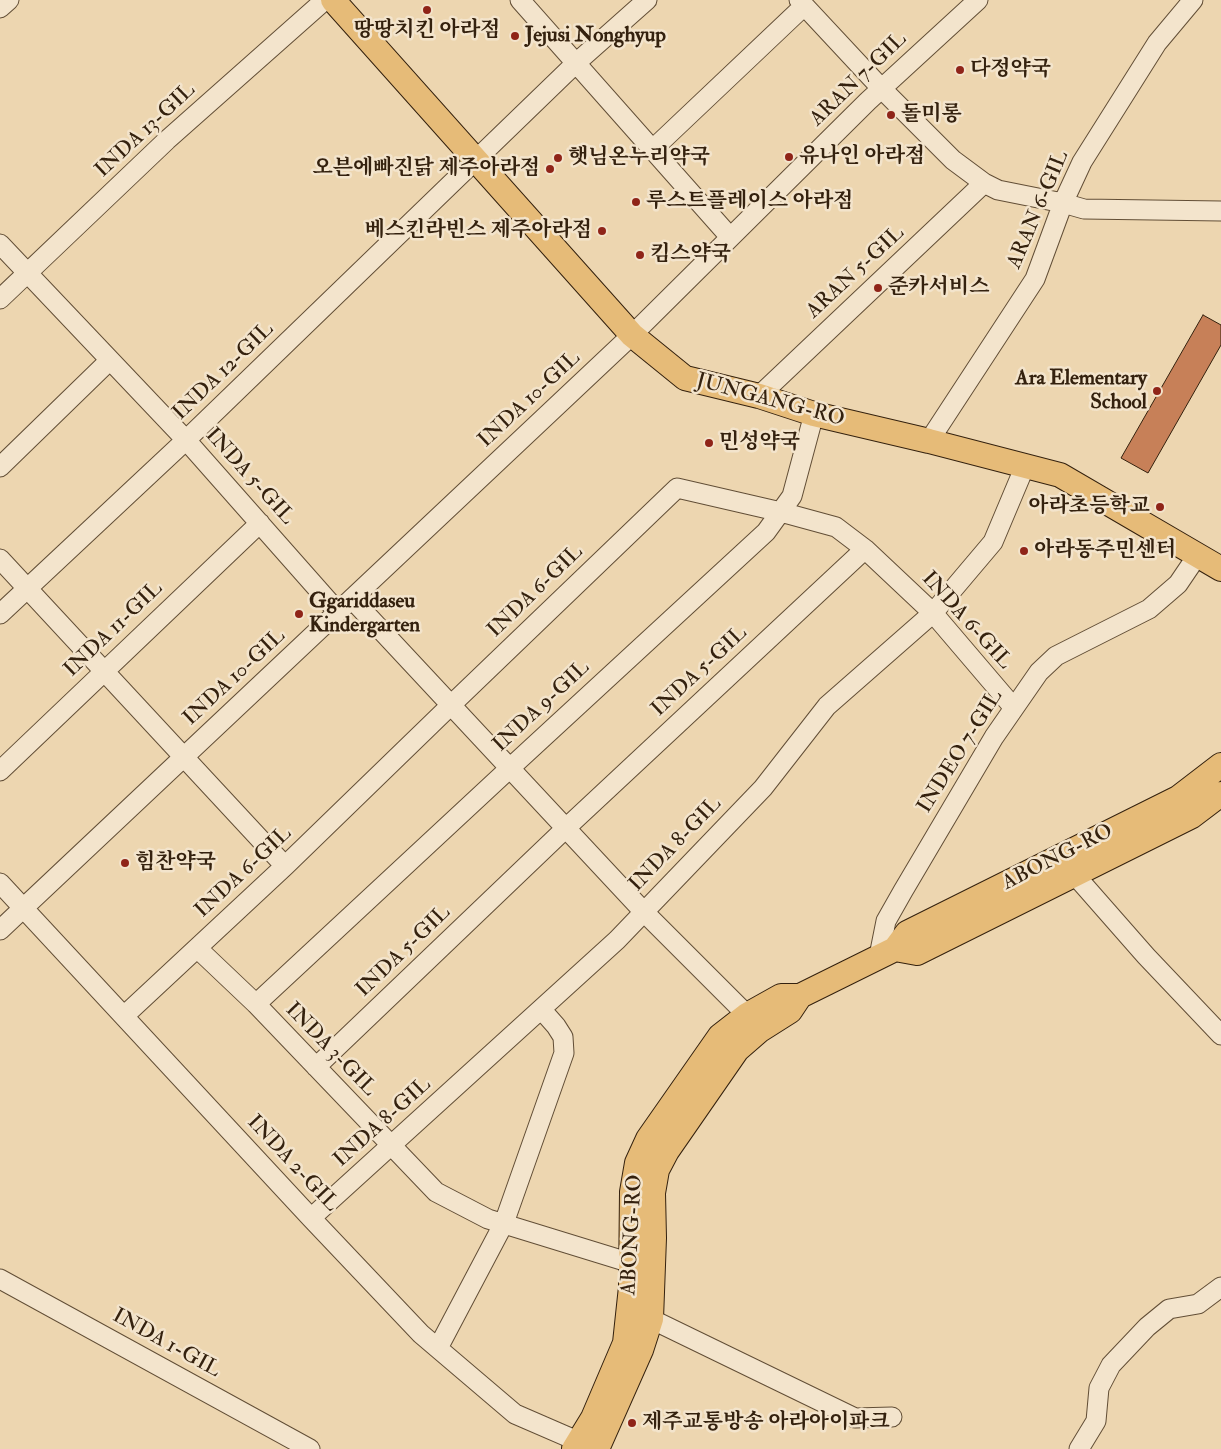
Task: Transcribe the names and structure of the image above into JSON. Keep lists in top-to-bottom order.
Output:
{
  "streets": {
    "main road": ["JUNGANG-RO", "ABONG-RO"],
    "street": [
      "ARAN 7-GIL",
      "INDA 13-GIL",
      "ARAN 6-GIL",
      "ARAN 5-GIL",
      "INDA 12-GIL",
      "INDA 10-GIL",
      "INDA 5-GIL",
      "INDA 6-GIL",
      "INDA 11-GIL",
      "INDA 9-GIL",
      "INDEO 7-GIL",
      "INDA 8-GIL",
      "INDA 3-GIL",
      "INDA 2-GIL",
      "INDA 1-GIL"
    ]
  },
  "crossings": [
    ["ARAN 7-GIL", "INDA 10-GIL"],
    ["ARAN 7-GIL", "JUNGANG-RO"],
    ["INDA 13-GIL", "INDA 5-GIL"],
    ["ARAN 6-GIL", "JUNGANG-RO"],
    ["ARAN 5-GIL", "JUNGANG-RO"],
    ["INDA 12-GIL", "JUNGANG-RO"],
    ["INDA 12-GIL", "INDA 5-GIL"],
    ["INDA 10-GIL", "JUNGANG-RO"],
    ["INDA 10-GIL", "INDA 5-GIL"],
    ["INDA 10-GIL", "INDA 2-GIL"],
    ["JUNGANG-RO", "INDA 9-GIL"],
    ["JUNGANG-RO", "INDEO 7-GIL"],
    ["JUNGANG-RO", "INDA 8-GIL"],
    ["INDA 5-GIL", "INDA 6-GIL"],
    ["INDA 5-GIL", "INDA 11-GIL"],
    ["INDA 5-GIL", "INDA 9-GIL"],
    ["INDA 5-GIL", "INDA 8-GIL"],
    ["INDA 5-GIL", "ABONG-RO"],
    ["INDA 5-GIL", "INDA 3-GIL"],
    ["INDA 6-GIL", "INDA 9-GIL"],
    ["INDA 6-GIL", "INDEO 7-GIL"],
    ["INDA 6-GIL", "INDA 8-GIL"],
    ["INDA 6-GIL", "INDA 3-GIL"],
    ["INDA 6-GIL", "INDA 2-GIL"],
    ["INDA 9-GIL", "INDA 3-GIL"],
    ["INDEO 7-GIL", "ABONG-RO"],
    ["INDA 8-GIL", "INDA 3-GIL"],
    ["INDA 8-GIL", "INDA 2-GIL"],
    ["ABONG-RO", "INDA 3-GIL"],
    ["ABONG-RO", "INDA 2-GIL"]
  ],
  "places": [
    "땅땅치킨 아라점",
    "Jejusi Nonghyup",
    "다정약국",
    "돌미롱",
    "유나인 아라점",
    "햇님온누리약국",
    "오븐에빠진닭 제주아라점",
    "루스트플레이스 아라점",
    "베스킨라빈스 제주아라점",
    "킴스약국",
    "준카서비스",
    "Ara Elementary School",
    "민성약국",
    "아라초등학교",
    "아라동주민센터",
    "Ggariddaseu Kindergarten",
    "힘찬약국",
    "제주교통방송 아라아이파크"
  ]
}
